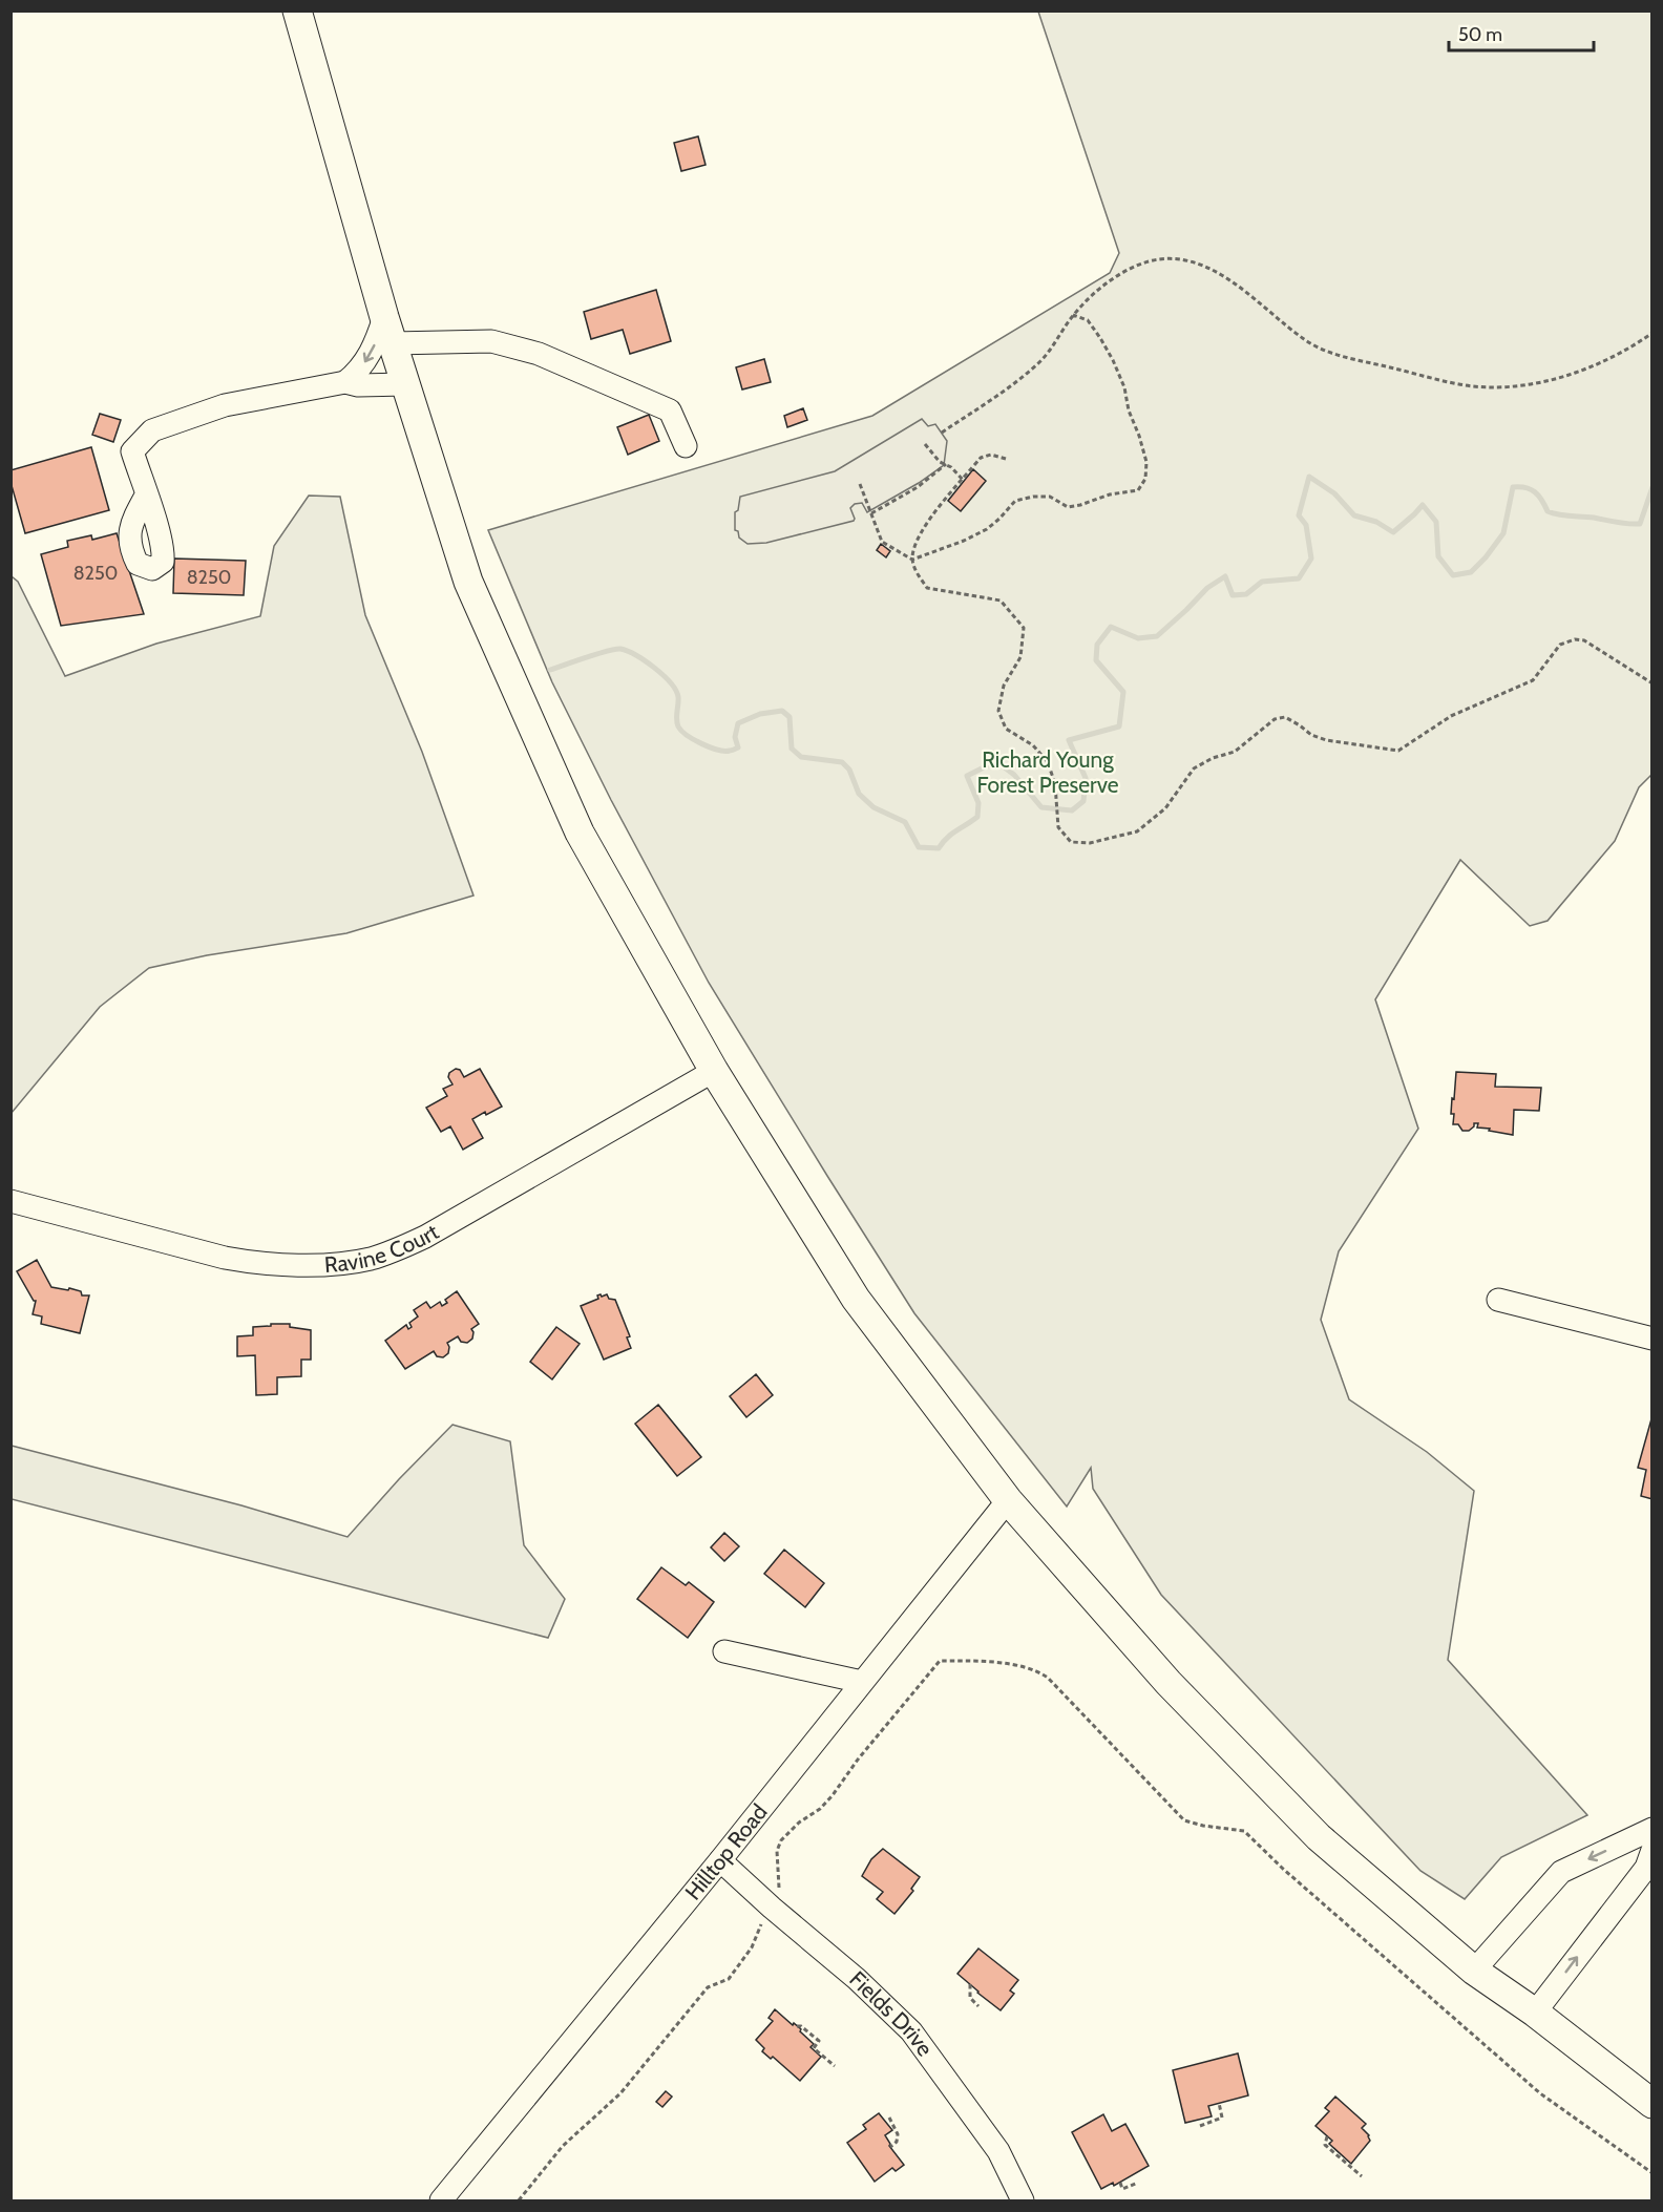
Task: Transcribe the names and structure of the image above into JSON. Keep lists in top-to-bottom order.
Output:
{
  "streets": {
    "street": ["Ravine Court", "Hilltop Road", "Fields Drive"]
  },
  "crossings": [
    ["Hilltop Road", "Fields Drive"]
  ],
  "parks": ["Richard Young Forest Preserve"],
  "house_numbers": ["8250", "8250"],
  "scale_bar": "50 m"
}
